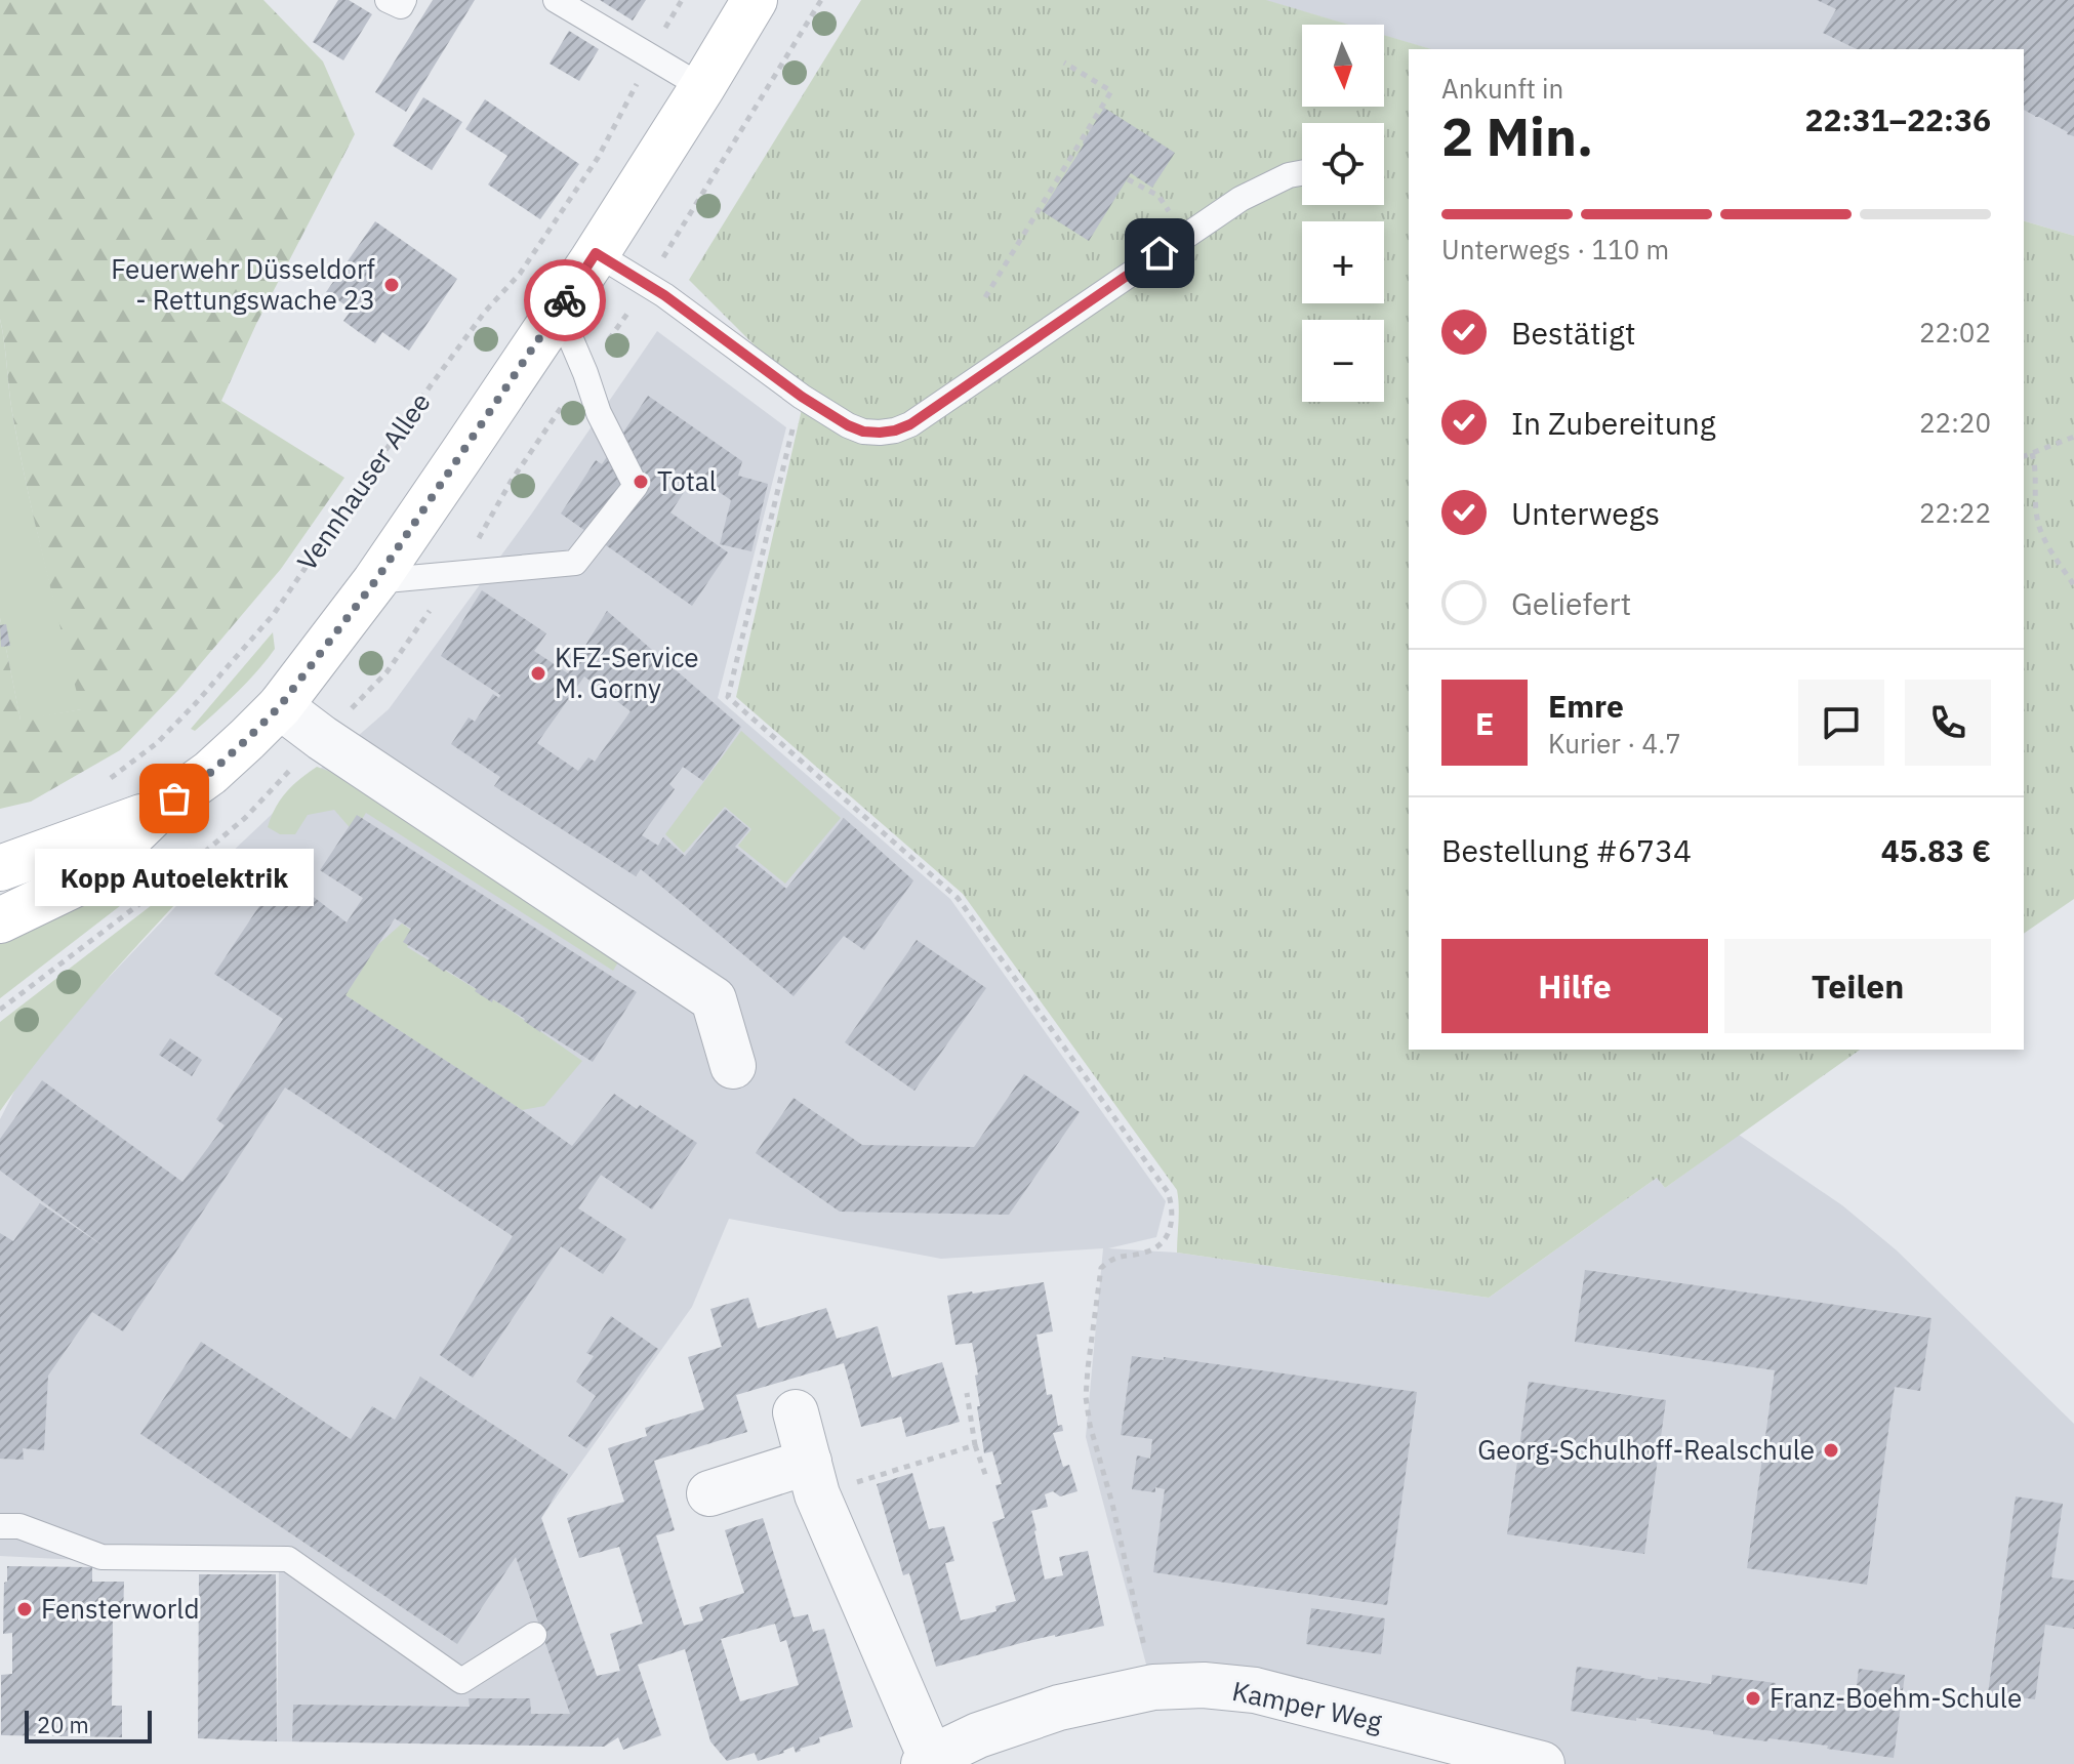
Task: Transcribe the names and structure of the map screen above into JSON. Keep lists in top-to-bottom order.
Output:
{
  "streets": {
    "street": ["Kamper Weg"],
    "path": ["Vennhauser Allee"]
  },
  "places": [
    "Feuerwehr Düsseldorf - Rettungswache 23",
    "Total",
    "KFZ-Service M. Gorny",
    "Kopp Autoelektrik",
    "Georg-Schulhoff-Realschule",
    "Fensterworld",
    "Franz-Boehm-Schule"
  ],
  "scale_bar": "20 m",
  "north": "bottom",
  "page": {
    "map_buttons": ["+", "−"],
    "heading": ["2 Min.", "Ankunft in", "22:31–22:36"],
    "panel": [
      "Emre",
      "Kurier · 4.7",
      "Bestellung #6734",
      "45.83 €"
    ],
    "bar": "Unterwegs · 110 m",
    "list": [
      ["Bestätigt", "22:02"],
      ["In Zubereitung", "22:20"],
      ["Unterwegs", "22:22"],
      "Geliefert"
    ],
    "round": "E",
    "bubble": "Kopp Autoelektrik",
    "buttons": ["Hilfe", "Teilen"],
    "scale": "20 m"
  }
}
